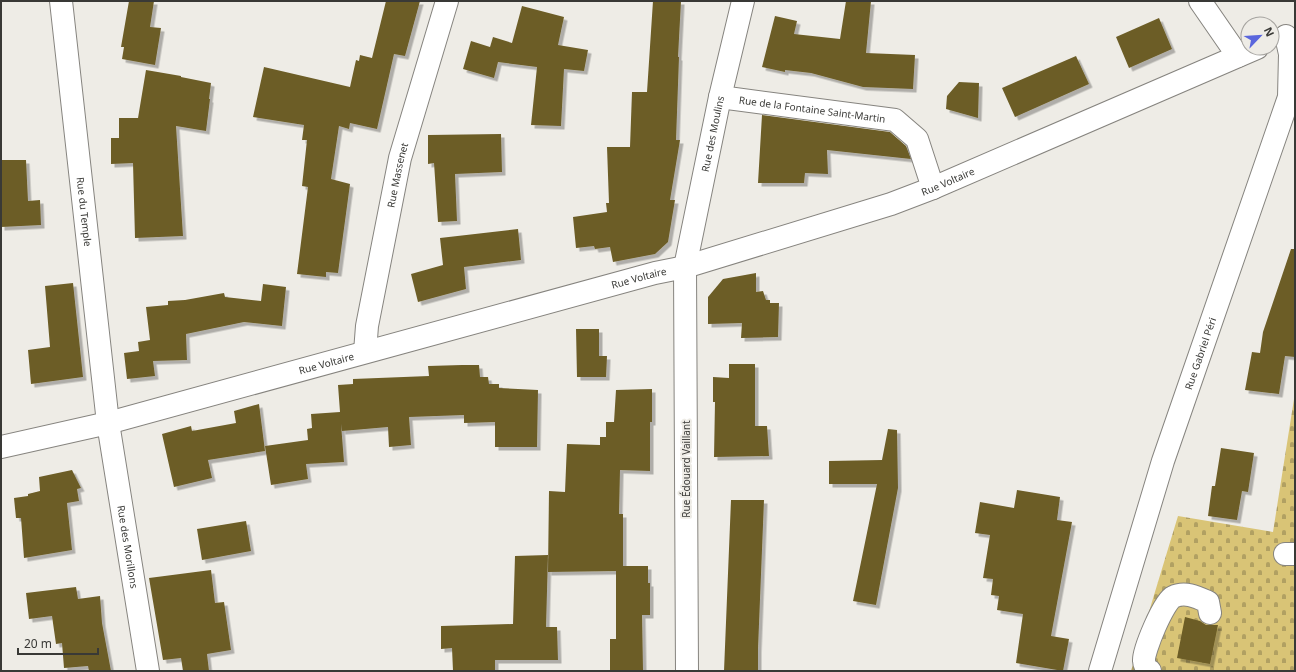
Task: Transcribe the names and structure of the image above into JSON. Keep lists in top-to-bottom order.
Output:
{
  "streets": {
    "street": [
      "Rue de la Fontaine Saint-Martin",
      "Rue des Moulins",
      "Rue Massenet",
      "Rue Voltaire",
      "Rue du Temple",
      "Rue Gabriel Péri",
      "Rue Édouard Vaillant",
      "Rue des Morillons"
    ]
  },
  "crossings": [
    ["Rue de la Fontaine Saint-Martin", "Rue des Moulins"],
    ["Rue de la Fontaine Saint-Martin", "Rue Voltaire"],
    ["Rue des Moulins", "Rue Voltaire"],
    ["Rue des Moulins", "Rue Édouard Vaillant"],
    ["Rue Massenet", "Rue Voltaire"],
    ["Rue Voltaire", "Rue du Temple"],
    ["Rue Voltaire", "Rue Édouard Vaillant"],
    ["Rue Voltaire", "Rue des Morillons"],
    ["Rue du Temple", "Rue des Morillons"]
  ],
  "scale_bar": "20 m",
  "north": "top right"
}
